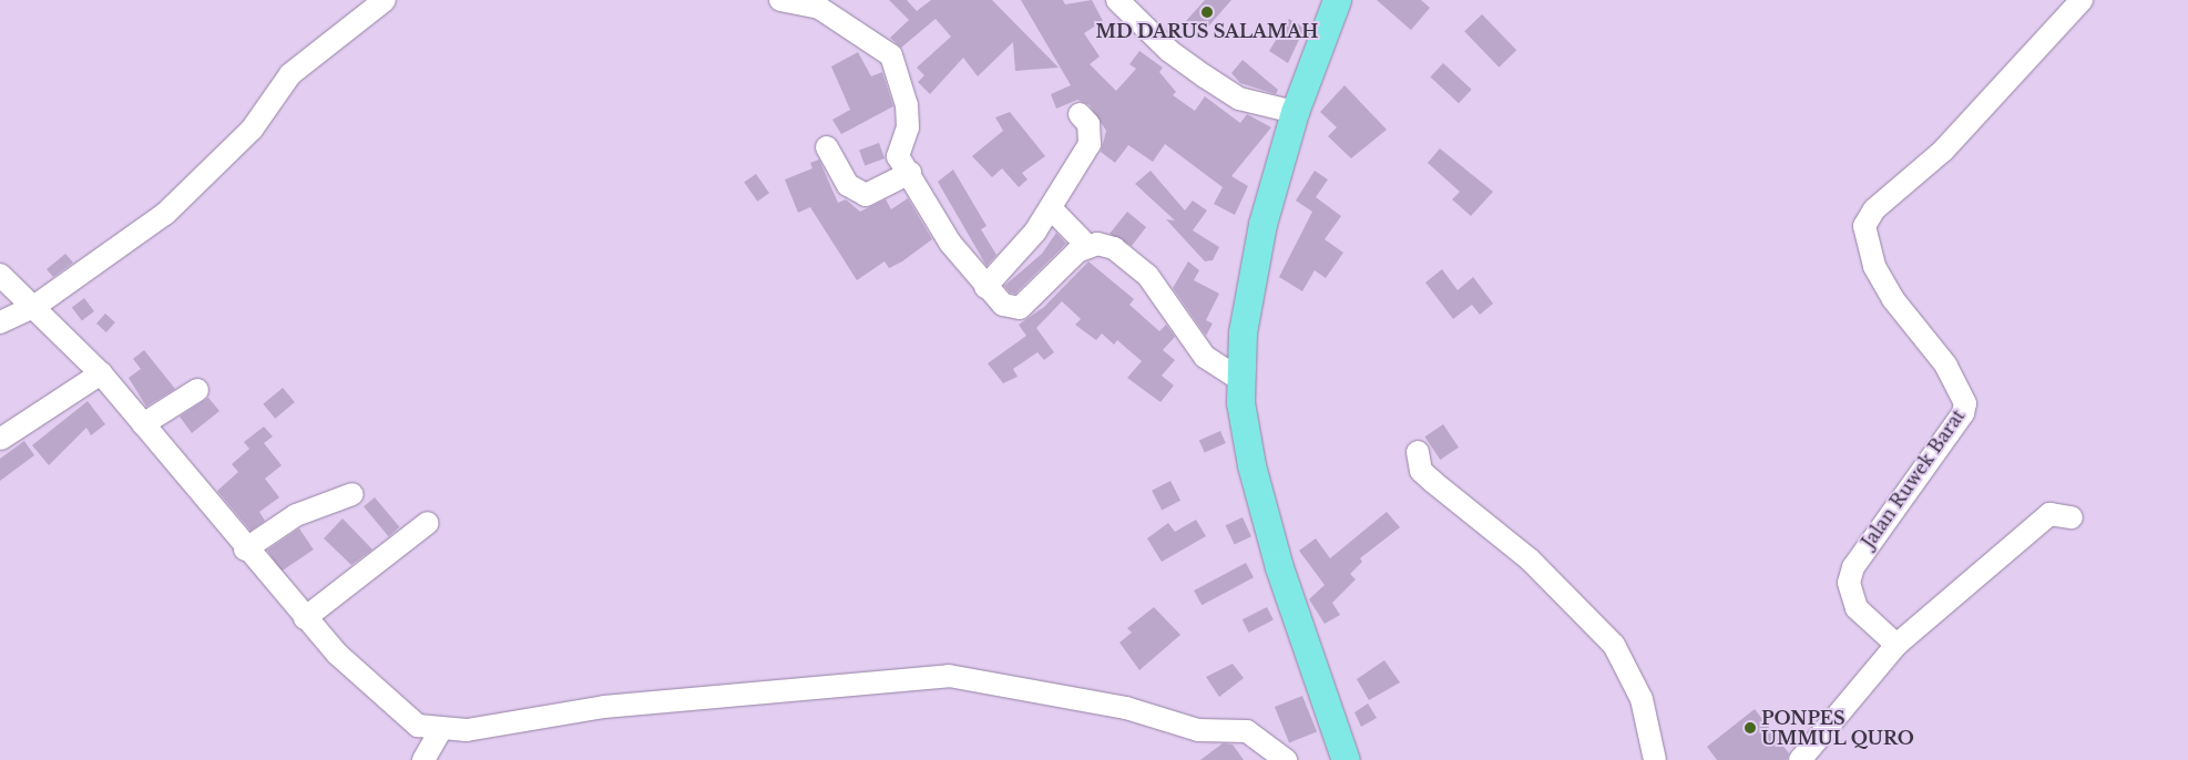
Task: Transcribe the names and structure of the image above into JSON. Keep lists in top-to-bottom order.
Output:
{
  "streets": {
    "street": ["Jalan Ruwek Barat"]
  },
  "places": ["MD DARUS SALAMAH", "PONPES UMMUL QURO"]
}
